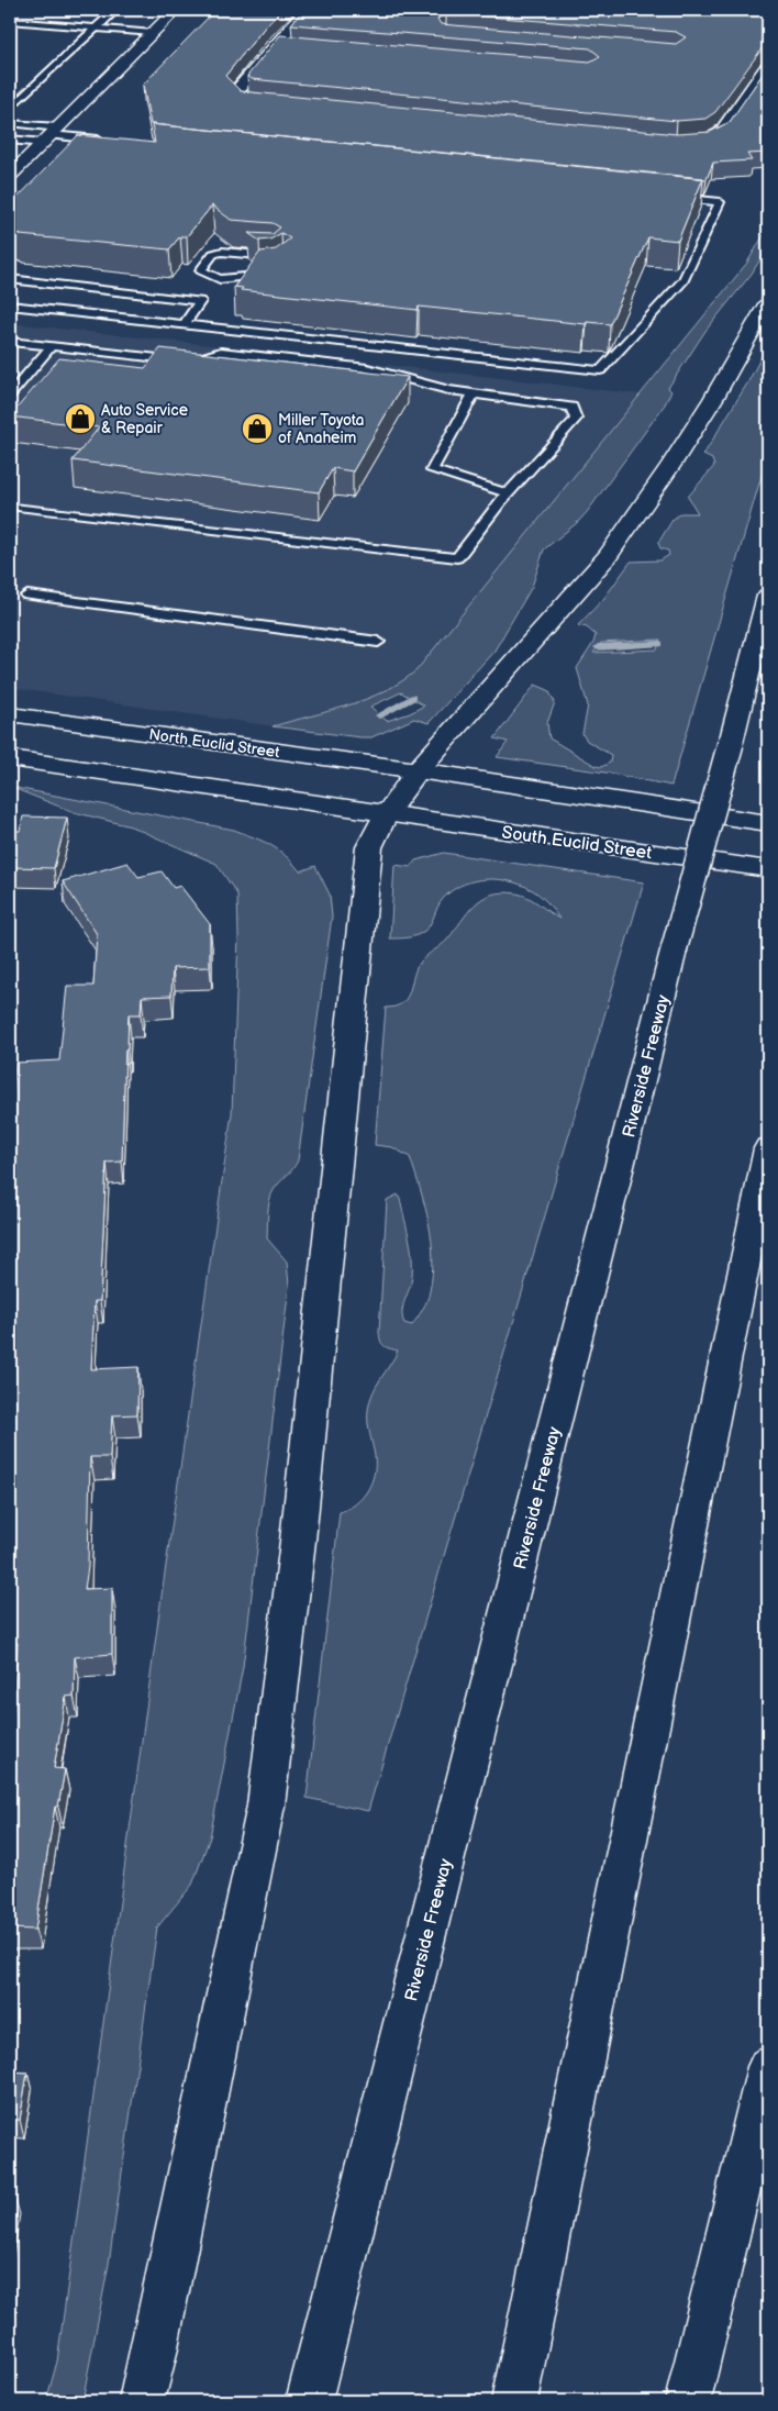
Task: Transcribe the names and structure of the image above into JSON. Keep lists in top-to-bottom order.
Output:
{
  "streets": {
    "main road": ["North Euclid Street", "South Euclid Street", "Riverside Freeway"]
  },
  "places": {
    "shop": ["Auto Service & Repair", "Miller Toyota of Anaheim"]
  }
}
